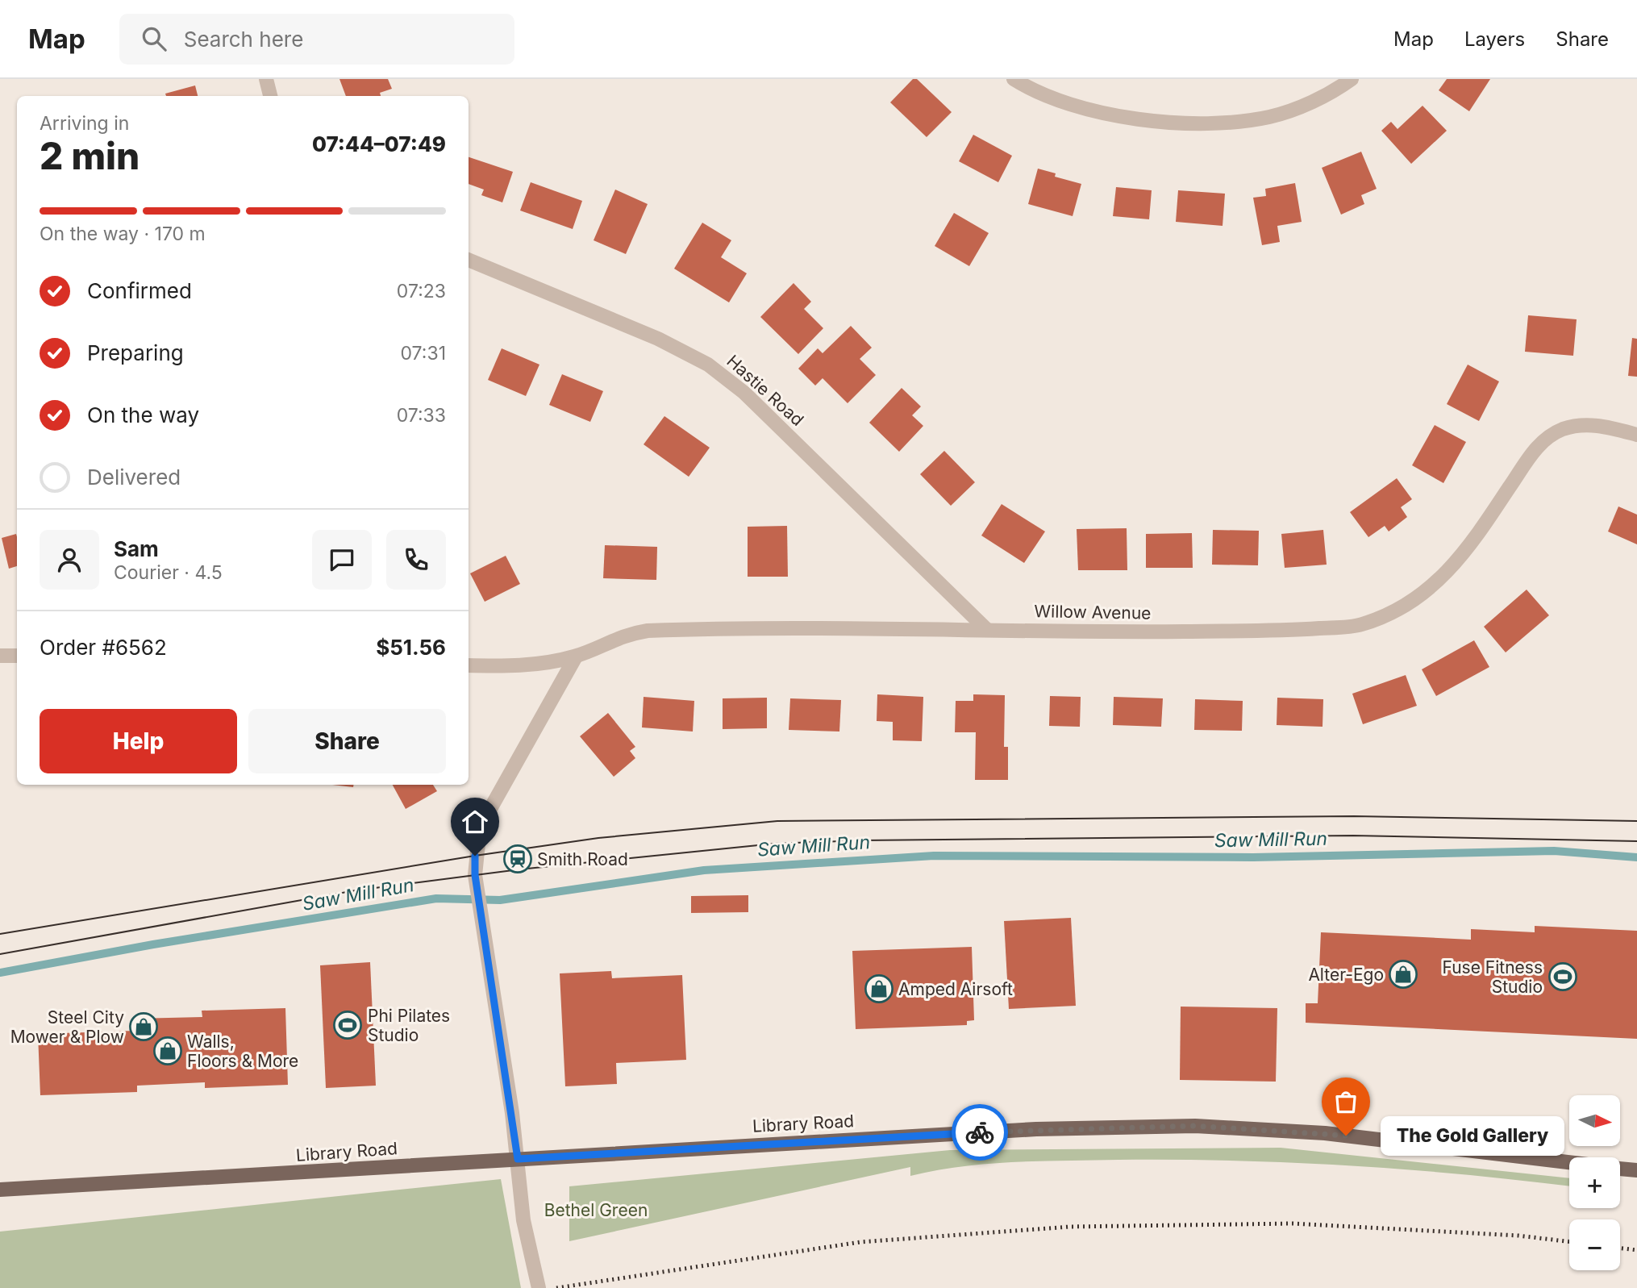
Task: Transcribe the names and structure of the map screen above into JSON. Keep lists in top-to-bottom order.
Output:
{
  "streets": {
    "main road": ["Library Road"],
    "street": ["Hastie Road", "Willow Avenue"]
  },
  "crossings": [
    ["Hastie Road", "Willow Avenue"]
  ],
  "water": ["Saw Mill Run"],
  "parks": ["Bethel Green"],
  "places": {
    "station": ["Smith Road"],
    "shop": [
      "Alter-Ego",
      "Amped Airsoft",
      "Steel City Mower & Plow",
      "Walls, Floors & More"
    ],
    "sports": ["Fuse Fitness Studio", "Phi Pilates Studio"],
    "other": ["The Gold Gallery"]
  },
  "north": "right",
  "page": {
    "header": "Map",
    "search": "Search here",
    "nav": ["Map", "Layers", "Share"],
    "heading": ["2 min", "Arriving in", "07:44–07:49"],
    "panel": [
      "Sam",
      "Courier · 4.5",
      "Order #6562",
      "$51.56"
    ],
    "bar": "On the way · 170 m",
    "list": [
      ["Confirmed", "07:23"],
      ["Preparing", "07:31"],
      ["On the way", "07:33"],
      "Delivered"
    ],
    "buttons": ["Help", "Share"],
    "map_buttons": ["+", "−"],
    "bubble": "The Gold Gallery"
  }
}
